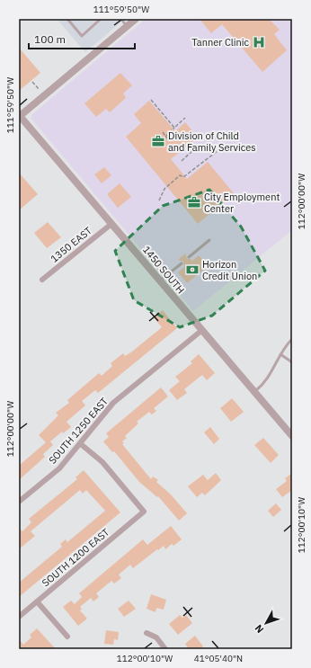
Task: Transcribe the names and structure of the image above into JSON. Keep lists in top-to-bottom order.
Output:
{
  "streets": {
    "street": [
      "1350 EAST",
      "1450 SOUTH",
      "SOUTH 1250 EAST",
      "SOUTH 1200 EAST"
    ]
  },
  "crossings": [
    ["1350 EAST", "1450 SOUTH"],
    ["1450 SOUTH", "SOUTH 1250 EAST"],
    ["SOUTH 1250 EAST", "SOUTH 1200 EAST"]
  ],
  "places": {
    "hospital": ["Tanner Clinic"],
    "office": ["Division of Child and Family Services", "City Employment Center"],
    "bank": ["Horizon Credit Union"]
  },
  "scale_bar": "100 m",
  "north": "bottom left",
  "coordinates": [
    "111°59'50\"W",
    "112°00'00\"W",
    "112°00'10\"W",
    "41°05'40\"N"
  ]
}
